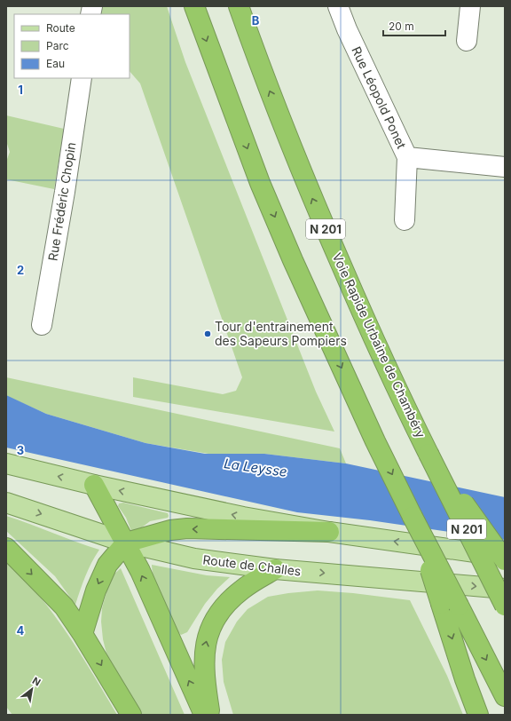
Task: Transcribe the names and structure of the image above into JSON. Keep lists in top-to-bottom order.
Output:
{
  "streets": {
    "highway": ["N 201", "Voie Rapide Urbaine de Chambéry"],
    "main road": ["Route de Challes"],
    "street": ["Rue Léopold Ponet", "Rue Frédéric Chopin"]
  },
  "crossings": [
    ["N 201", "Voie Rapide Urbaine de Chambéry"]
  ],
  "water": ["La Leysse"],
  "places": ["Tour d'entrainement des Sapeurs Pompiers"],
  "legend": ["Route", "Parc", "Eau"],
  "scale_bar": "20 m",
  "north": "top right",
  "grid": {
    "columns": ["B"],
    "rows": [
      "1",
      "2",
      "3",
      "4"
    ]
  }
}
